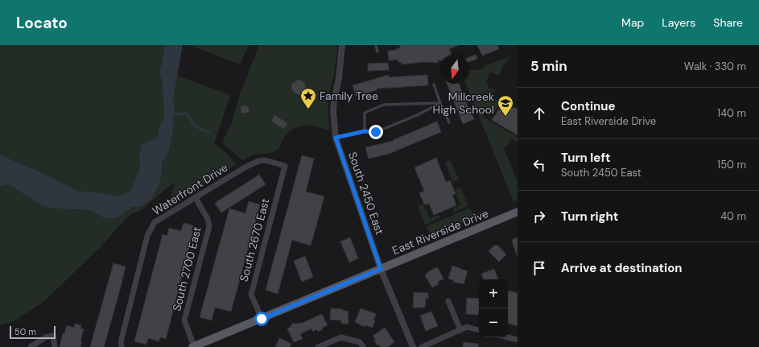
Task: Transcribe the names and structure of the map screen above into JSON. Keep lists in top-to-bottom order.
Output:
{
  "streets": {
    "main road": ["East Riverside Drive"],
    "street": [
      "Waterfront Drive",
      "South 2450 East",
      "South 2670 East",
      "South 2700 East"
    ]
  },
  "crossings": [
    ["Waterfront Drive", "South 2670 East"],
    ["Waterfront Drive", "South 2700 East"],
    ["South 2450 East", "East Riverside Drive"],
    ["East Riverside Drive", "South 2670 East"],
    ["East Riverside Drive", "South 2700 East"]
  ],
  "places": {
    "place": ["Family Tree"],
    "school or university": ["Millcreek High School"]
  },
  "scale_bar": "50 m",
  "north": "bottom",
  "page": {
    "header": "Locato",
    "nav": ["Map", "Layers", "Share"],
    "heading": ["5 min", "Walk · 330 m"],
    "list": [
      ["Continue", "East Riverside Drive", "140 m"],
      ["Turn left", "South 2450 East", "150 m"],
      ["Turn right", "40 m"],
      "Arrive at destination"
    ],
    "map_buttons": ["+", "−"],
    "scale": "50 m"
  }
}
